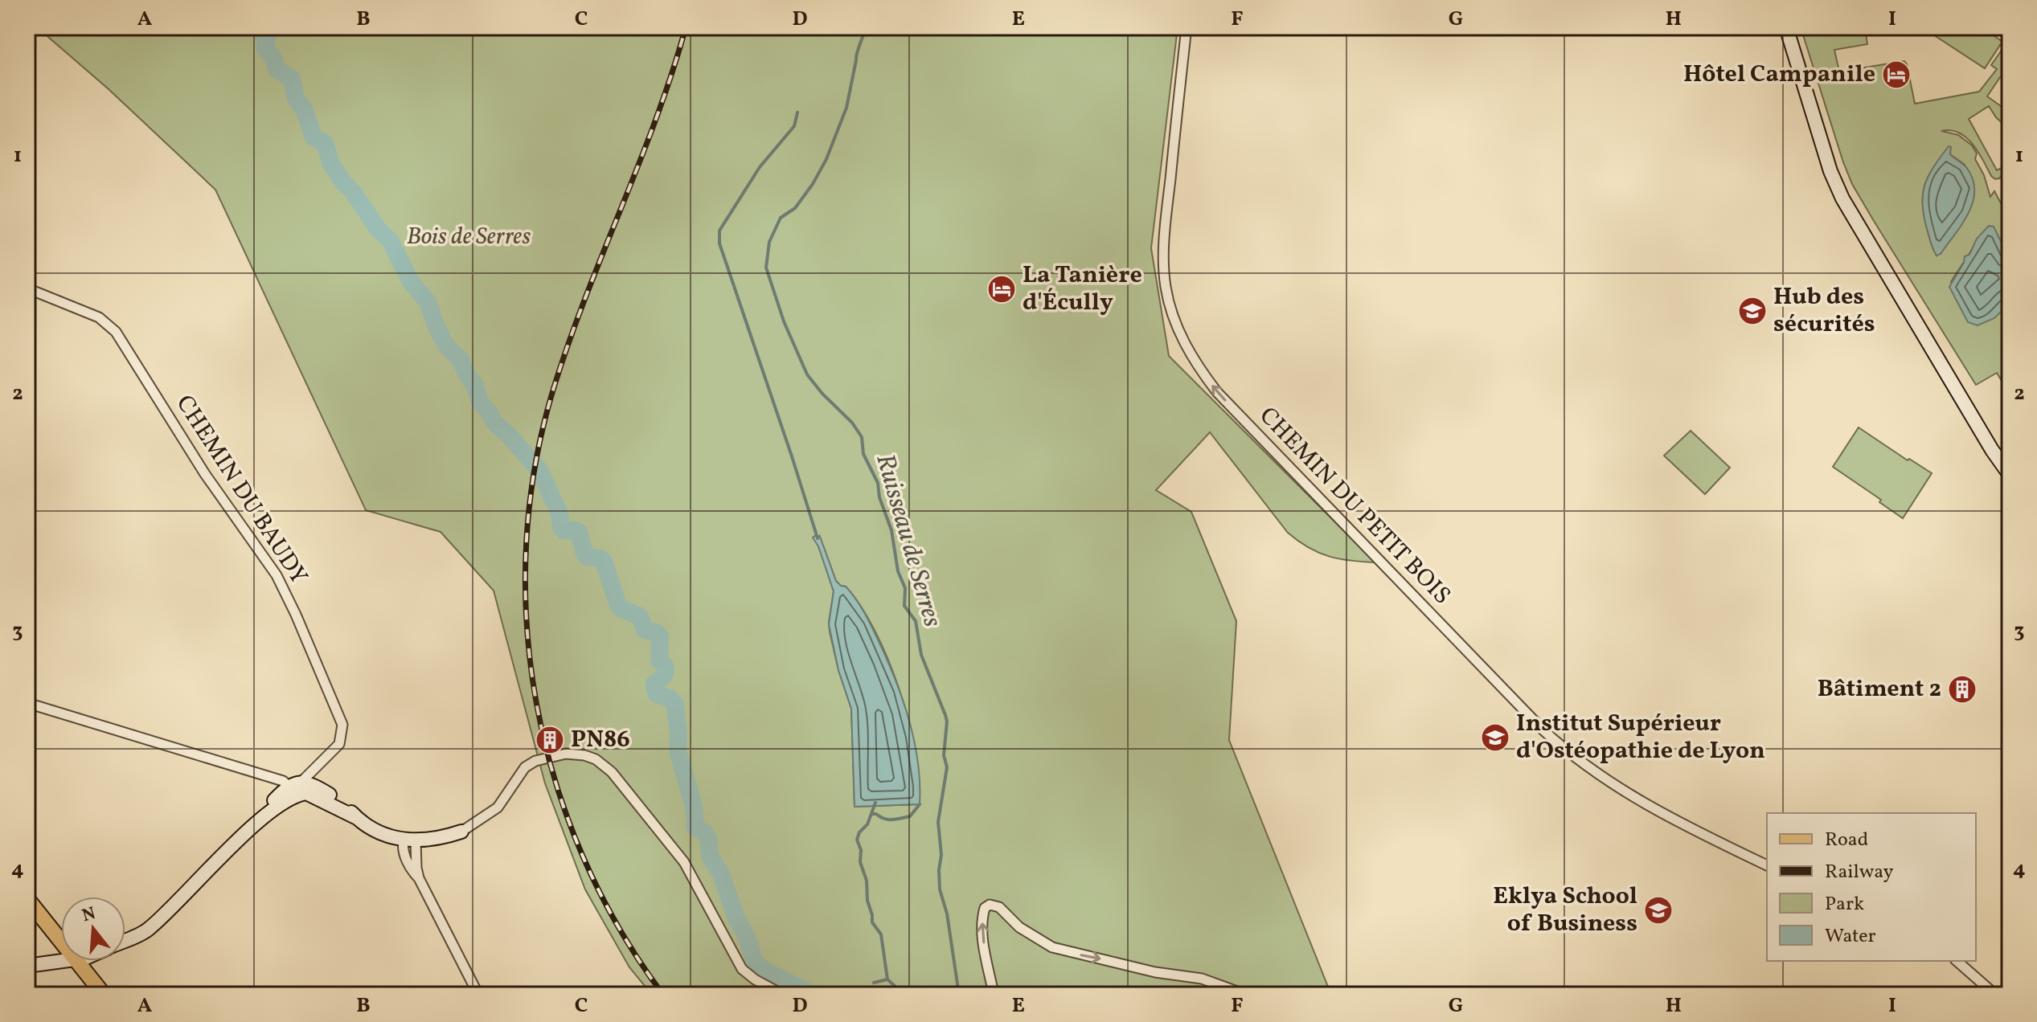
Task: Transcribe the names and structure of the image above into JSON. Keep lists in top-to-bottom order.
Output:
{
  "streets": {
    "street": ["CHEMIN DU BAUDY", "CHEMIN DU PETIT BOIS"]
  },
  "one_way": ["CHEMIN DU PETIT BOIS"],
  "water": ["Ruisseau de Serres"],
  "parks": ["Bois de Serres"],
  "places": {
    "hotel": ["Hôtel Campanile", "La Tanière d'Écully"],
    "school or university": ["Hub des sécurités", "Institut Supérieur d'Ostéopathie de Lyon", "Eklya School of Business"],
    "building": ["Bâtiment 2", "PN86"]
  },
  "legend": [
    "Road",
    "Railway",
    "Park",
    "Water"
  ],
  "north": "top",
  "grid": {
    "columns": [
      "A",
      "B",
      "C",
      "D",
      "E",
      "F",
      "G",
      "H",
      "I"
    ],
    "rows": [
      "1",
      "2",
      "3",
      "4"
    ]
  }
}
